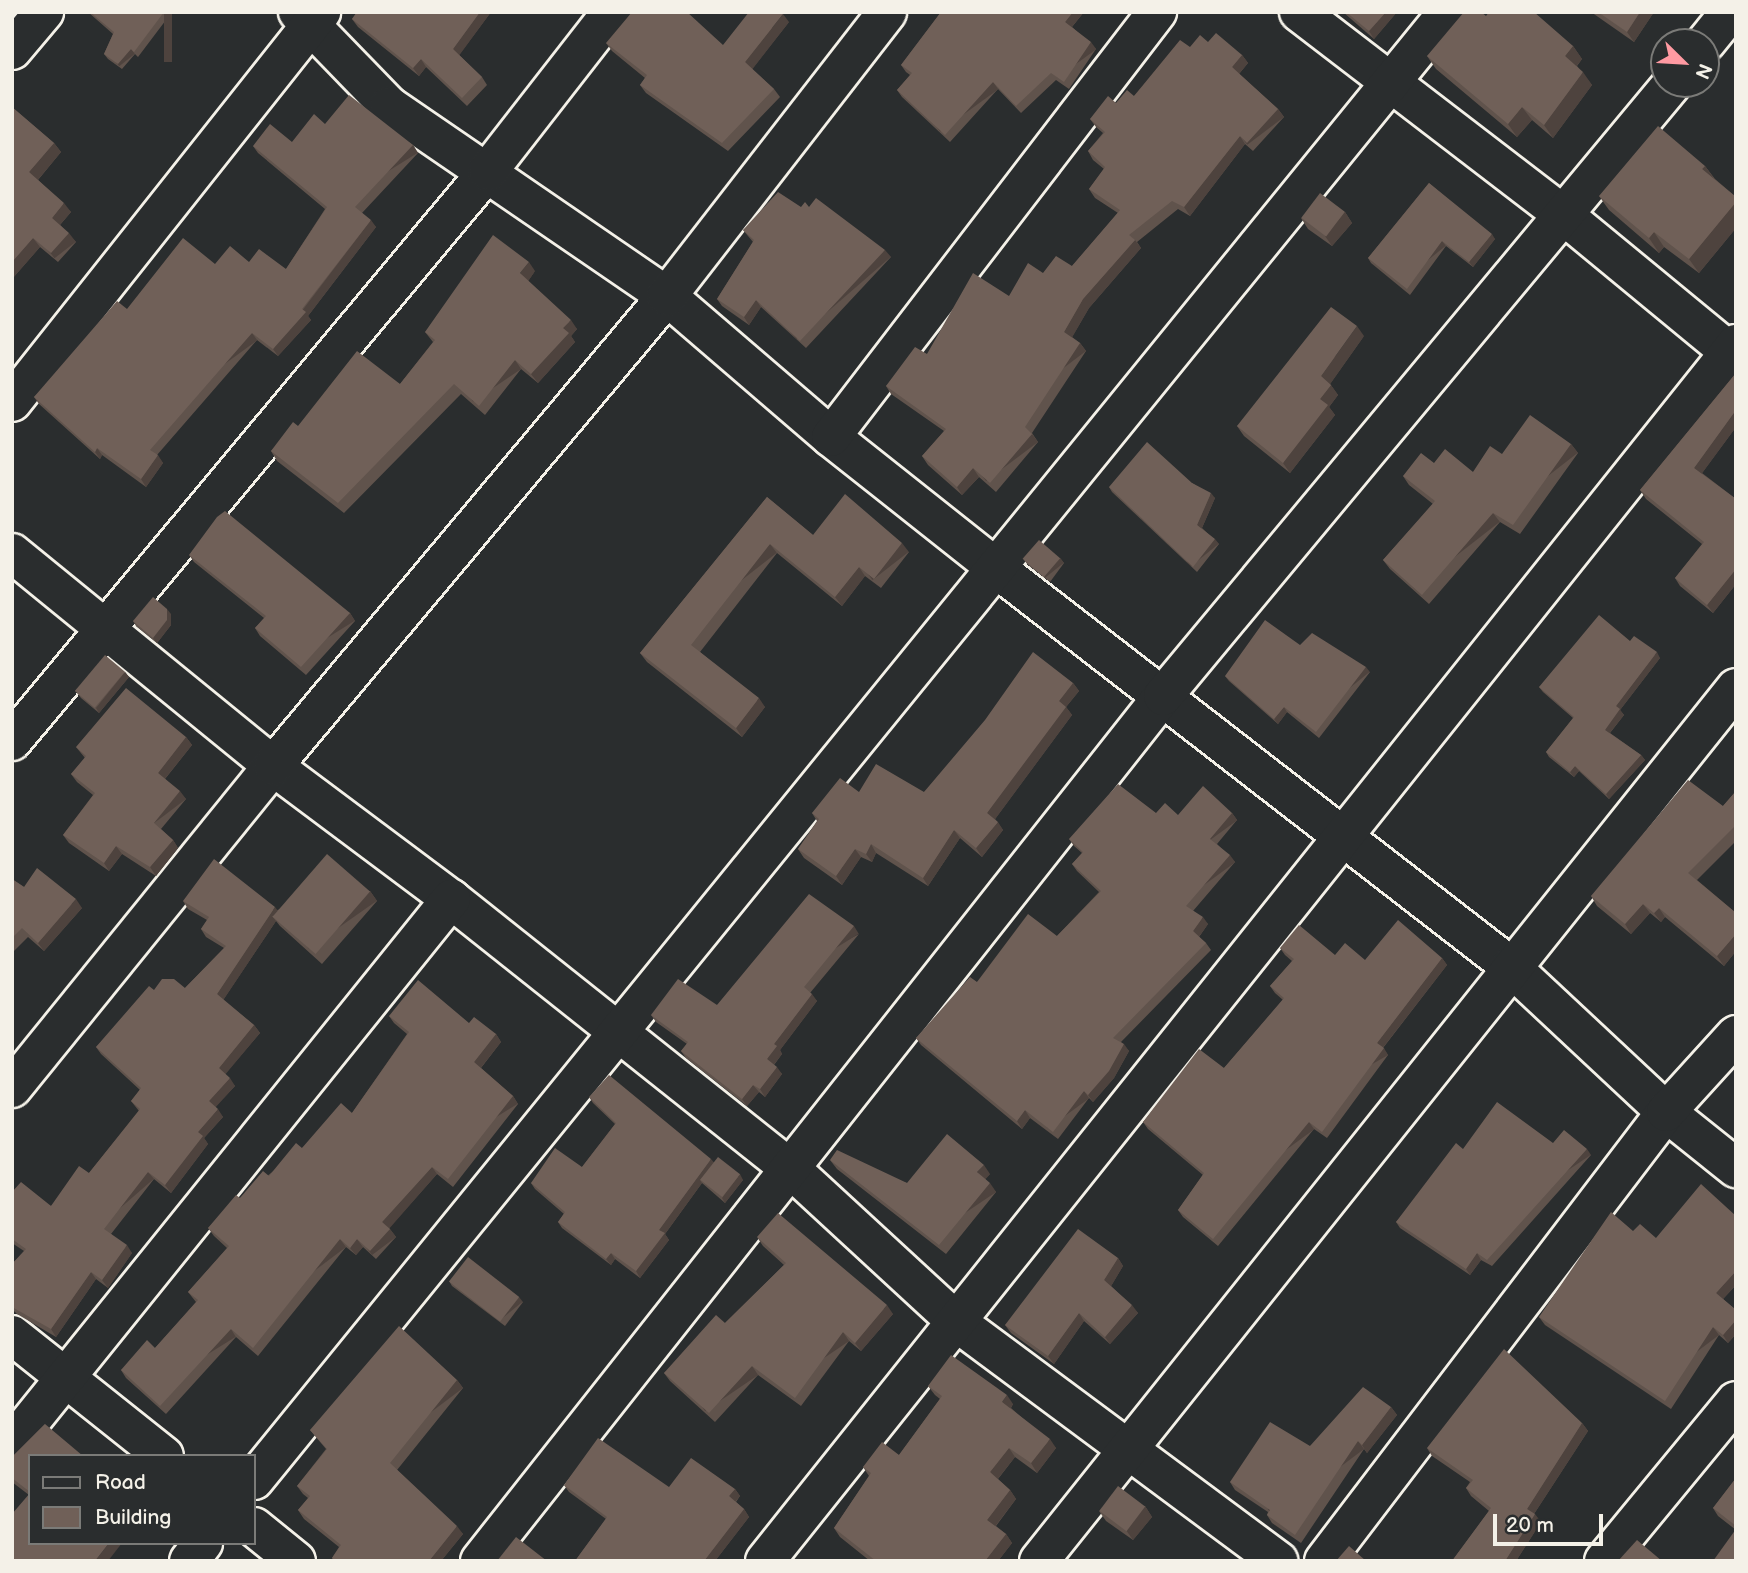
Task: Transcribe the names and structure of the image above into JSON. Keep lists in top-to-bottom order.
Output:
{
  "legend": ["Road", "Building"],
  "scale_bar": "20 m",
  "north": "bottom right"
}
